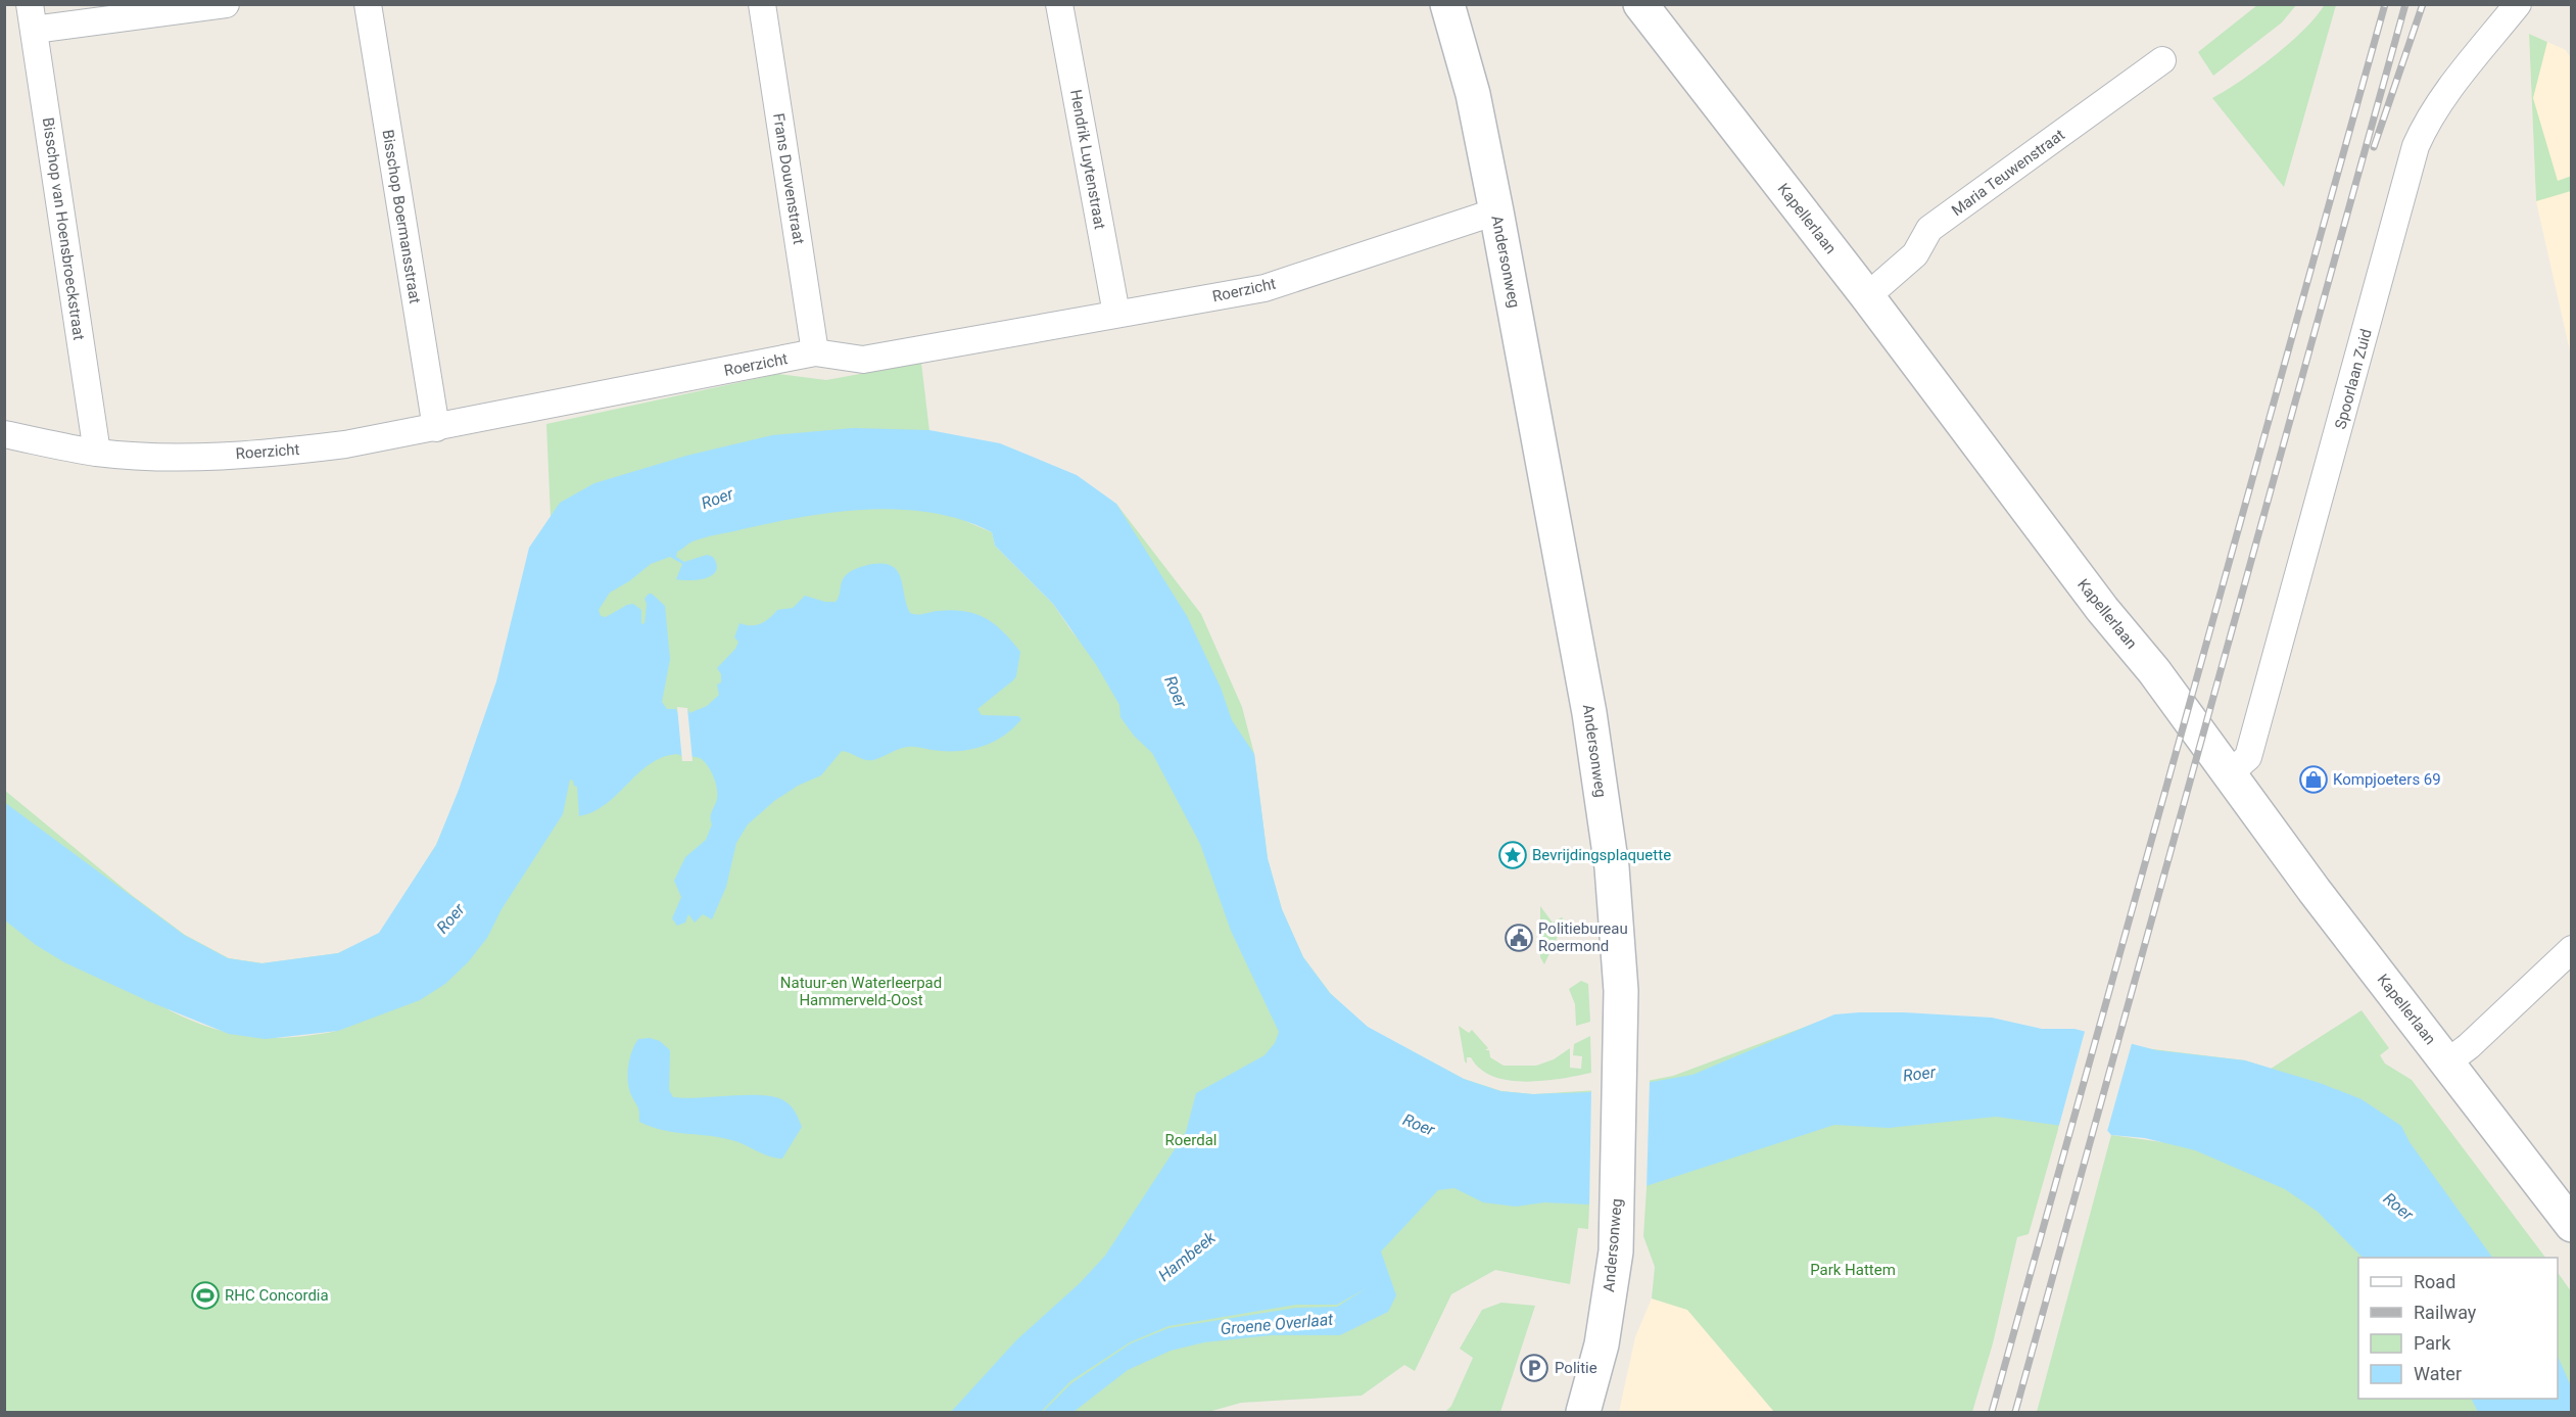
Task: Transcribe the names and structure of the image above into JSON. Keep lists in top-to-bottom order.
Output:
{
  "streets": {
    "street": [
      "Hendrik Luytenstraat",
      "Maria Teuwenstraat",
      "Frans Douvenstraat",
      "Bisschop Boermansstraat",
      "Kapellerlaan",
      "Bisschop van Hoensbroeckstraat",
      "Andersonweg",
      "Roerzicht",
      "Spoorlaan Zuid"
    ]
  },
  "crossings": [
    ["Hendrik Luytenstraat", "Roerzicht"],
    ["Maria Teuwenstraat", "Kapellerlaan"],
    ["Frans Douvenstraat", "Roerzicht"],
    ["Bisschop Boermansstraat", "Roerzicht"],
    ["Kapellerlaan", "Spoorlaan Zuid"],
    ["Bisschop van Hoensbroeckstraat", "Roerzicht"],
    ["Andersonweg", "Roerzicht"]
  ],
  "water": ["Roer", "Hambeek", "Groene Overlaat"],
  "parks": ["Natuur-en Waterleerpad Hammerveld-Oost", "Roerdal", "Park Hattem"],
  "places": {
    "shop": ["Kompjoeters 69"],
    "place": ["Bevrijdingsplaquette"],
    "public building": ["Politiebureau Roermond"],
    "sports": ["RHC Concordia"],
    "parking": ["Politie"]
  },
  "legend": [
    "Road",
    "Railway",
    "Park",
    "Water"
  ]
}
